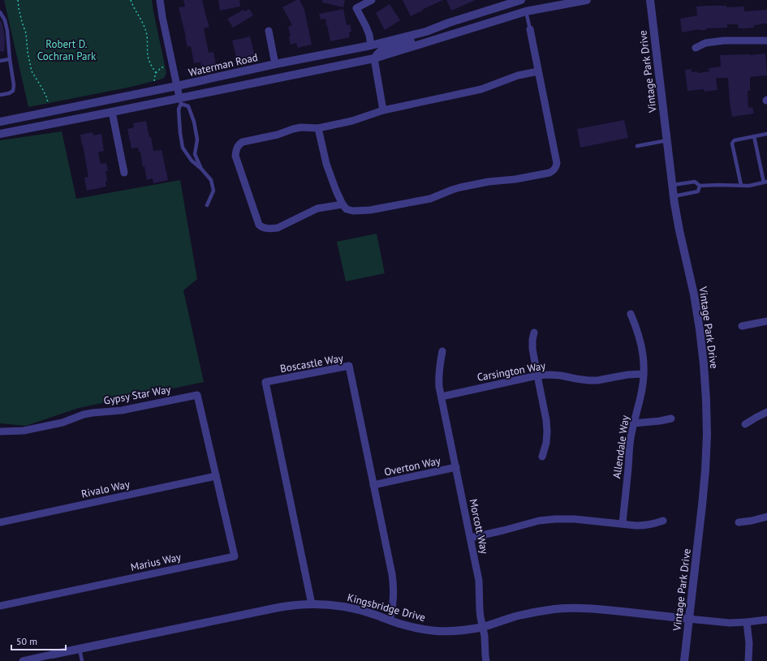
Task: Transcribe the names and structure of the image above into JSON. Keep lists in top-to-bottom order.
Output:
{
  "streets": {
    "street": [
      "Waterman Road",
      "Vintage Park Drive",
      "Boscastle Way",
      "Carsington Way",
      "Gypsy Star Way",
      "Allendale Way",
      "Overton Way",
      "Rivalo Way",
      "Morcott Way",
      "Marius Way",
      "Kingsbridge Drive"
    ]
  },
  "crossings": [
    ["Vintage Park Drive", "Kingsbridge Drive"],
    ["Boscastle Way", "Overton Way"],
    ["Boscastle Way", "Kingsbridge Drive"],
    ["Carsington Way", "Allendale Way"],
    ["Carsington Way", "Morcott Way"],
    ["Gypsy Star Way", "Rivalo Way"],
    ["Gypsy Star Way", "Marius Way"],
    ["Overton Way", "Morcott Way"],
    ["Rivalo Way", "Marius Way"],
    ["Morcott Way", "Kingsbridge Drive"]
  ],
  "parks": ["Robert D. Cochran Park"],
  "scale_bar": "50 m"
}
